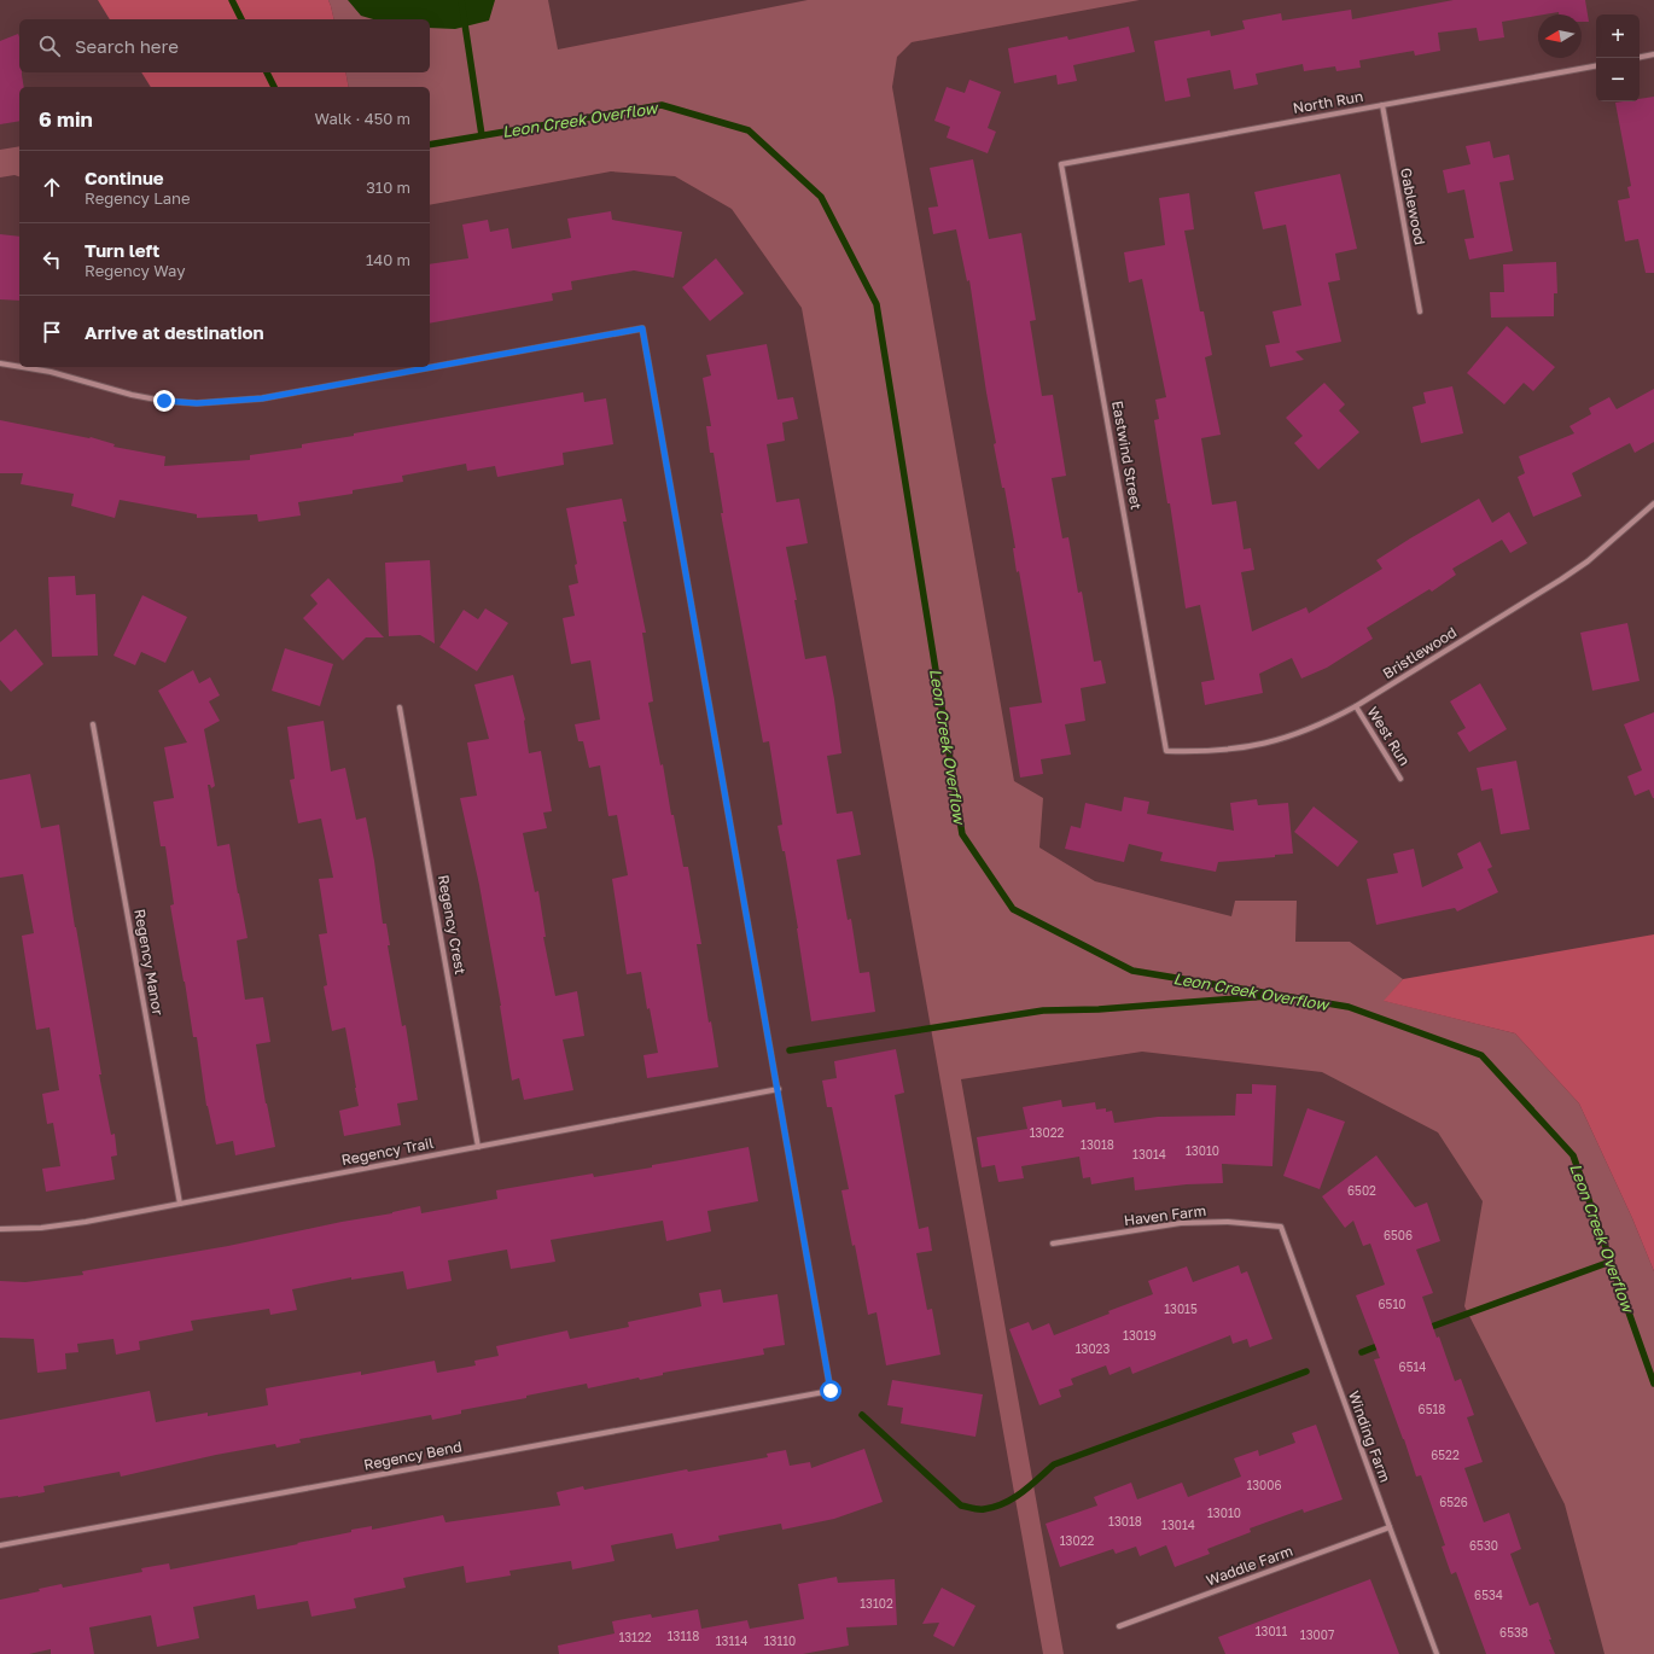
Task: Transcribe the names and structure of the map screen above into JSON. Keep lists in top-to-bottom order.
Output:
{
  "streets": {
    "street": [
      "North Run",
      "Gablewood",
      "Eastwind Street",
      "Bristlewood",
      "West Run",
      "Regency Crest",
      "Regency Manor",
      "Regency Trail",
      "Haven Farm",
      "Winding Farm",
      "Regency Bend",
      "Waddle Farm"
    ]
  },
  "crossings": [
    ["North Run", "Gablewood"],
    ["North Run", "Eastwind Street"],
    ["Eastwind Street", "Bristlewood"],
    ["Bristlewood", "West Run"],
    ["Regency Crest", "Regency Trail"],
    ["Regency Manor", "Regency Trail"],
    ["Regency Trail", "Regency Bend"],
    ["Haven Farm", "Winding Farm"],
    ["Winding Farm", "Waddle Farm"]
  ],
  "water": ["Leon Creek Overflow"],
  "house_numbers": [
    "13022",
    "13018",
    "13010",
    "13014",
    "6502",
    "6506",
    "6510",
    "13015",
    "13019",
    "13023",
    "6514",
    "6518",
    "6522",
    "13006",
    "6526",
    "13010",
    "13018",
    "13014",
    "13022",
    "6530",
    "6534",
    "13102",
    "13011",
    "6538",
    "13007",
    "13118",
    "13122",
    "13114",
    "13110"
  ],
  "north": "left",
  "page": {
    "map_buttons": ["+", "−"],
    "search": "Search here",
    "heading": ["6 min", "Walk · 450 m"],
    "list": [
      ["Continue", "Regency Lane", "310 m"],
      ["Turn left", "Regency Way", "140 m"],
      "Arrive at destination"
    ]
  }
}
